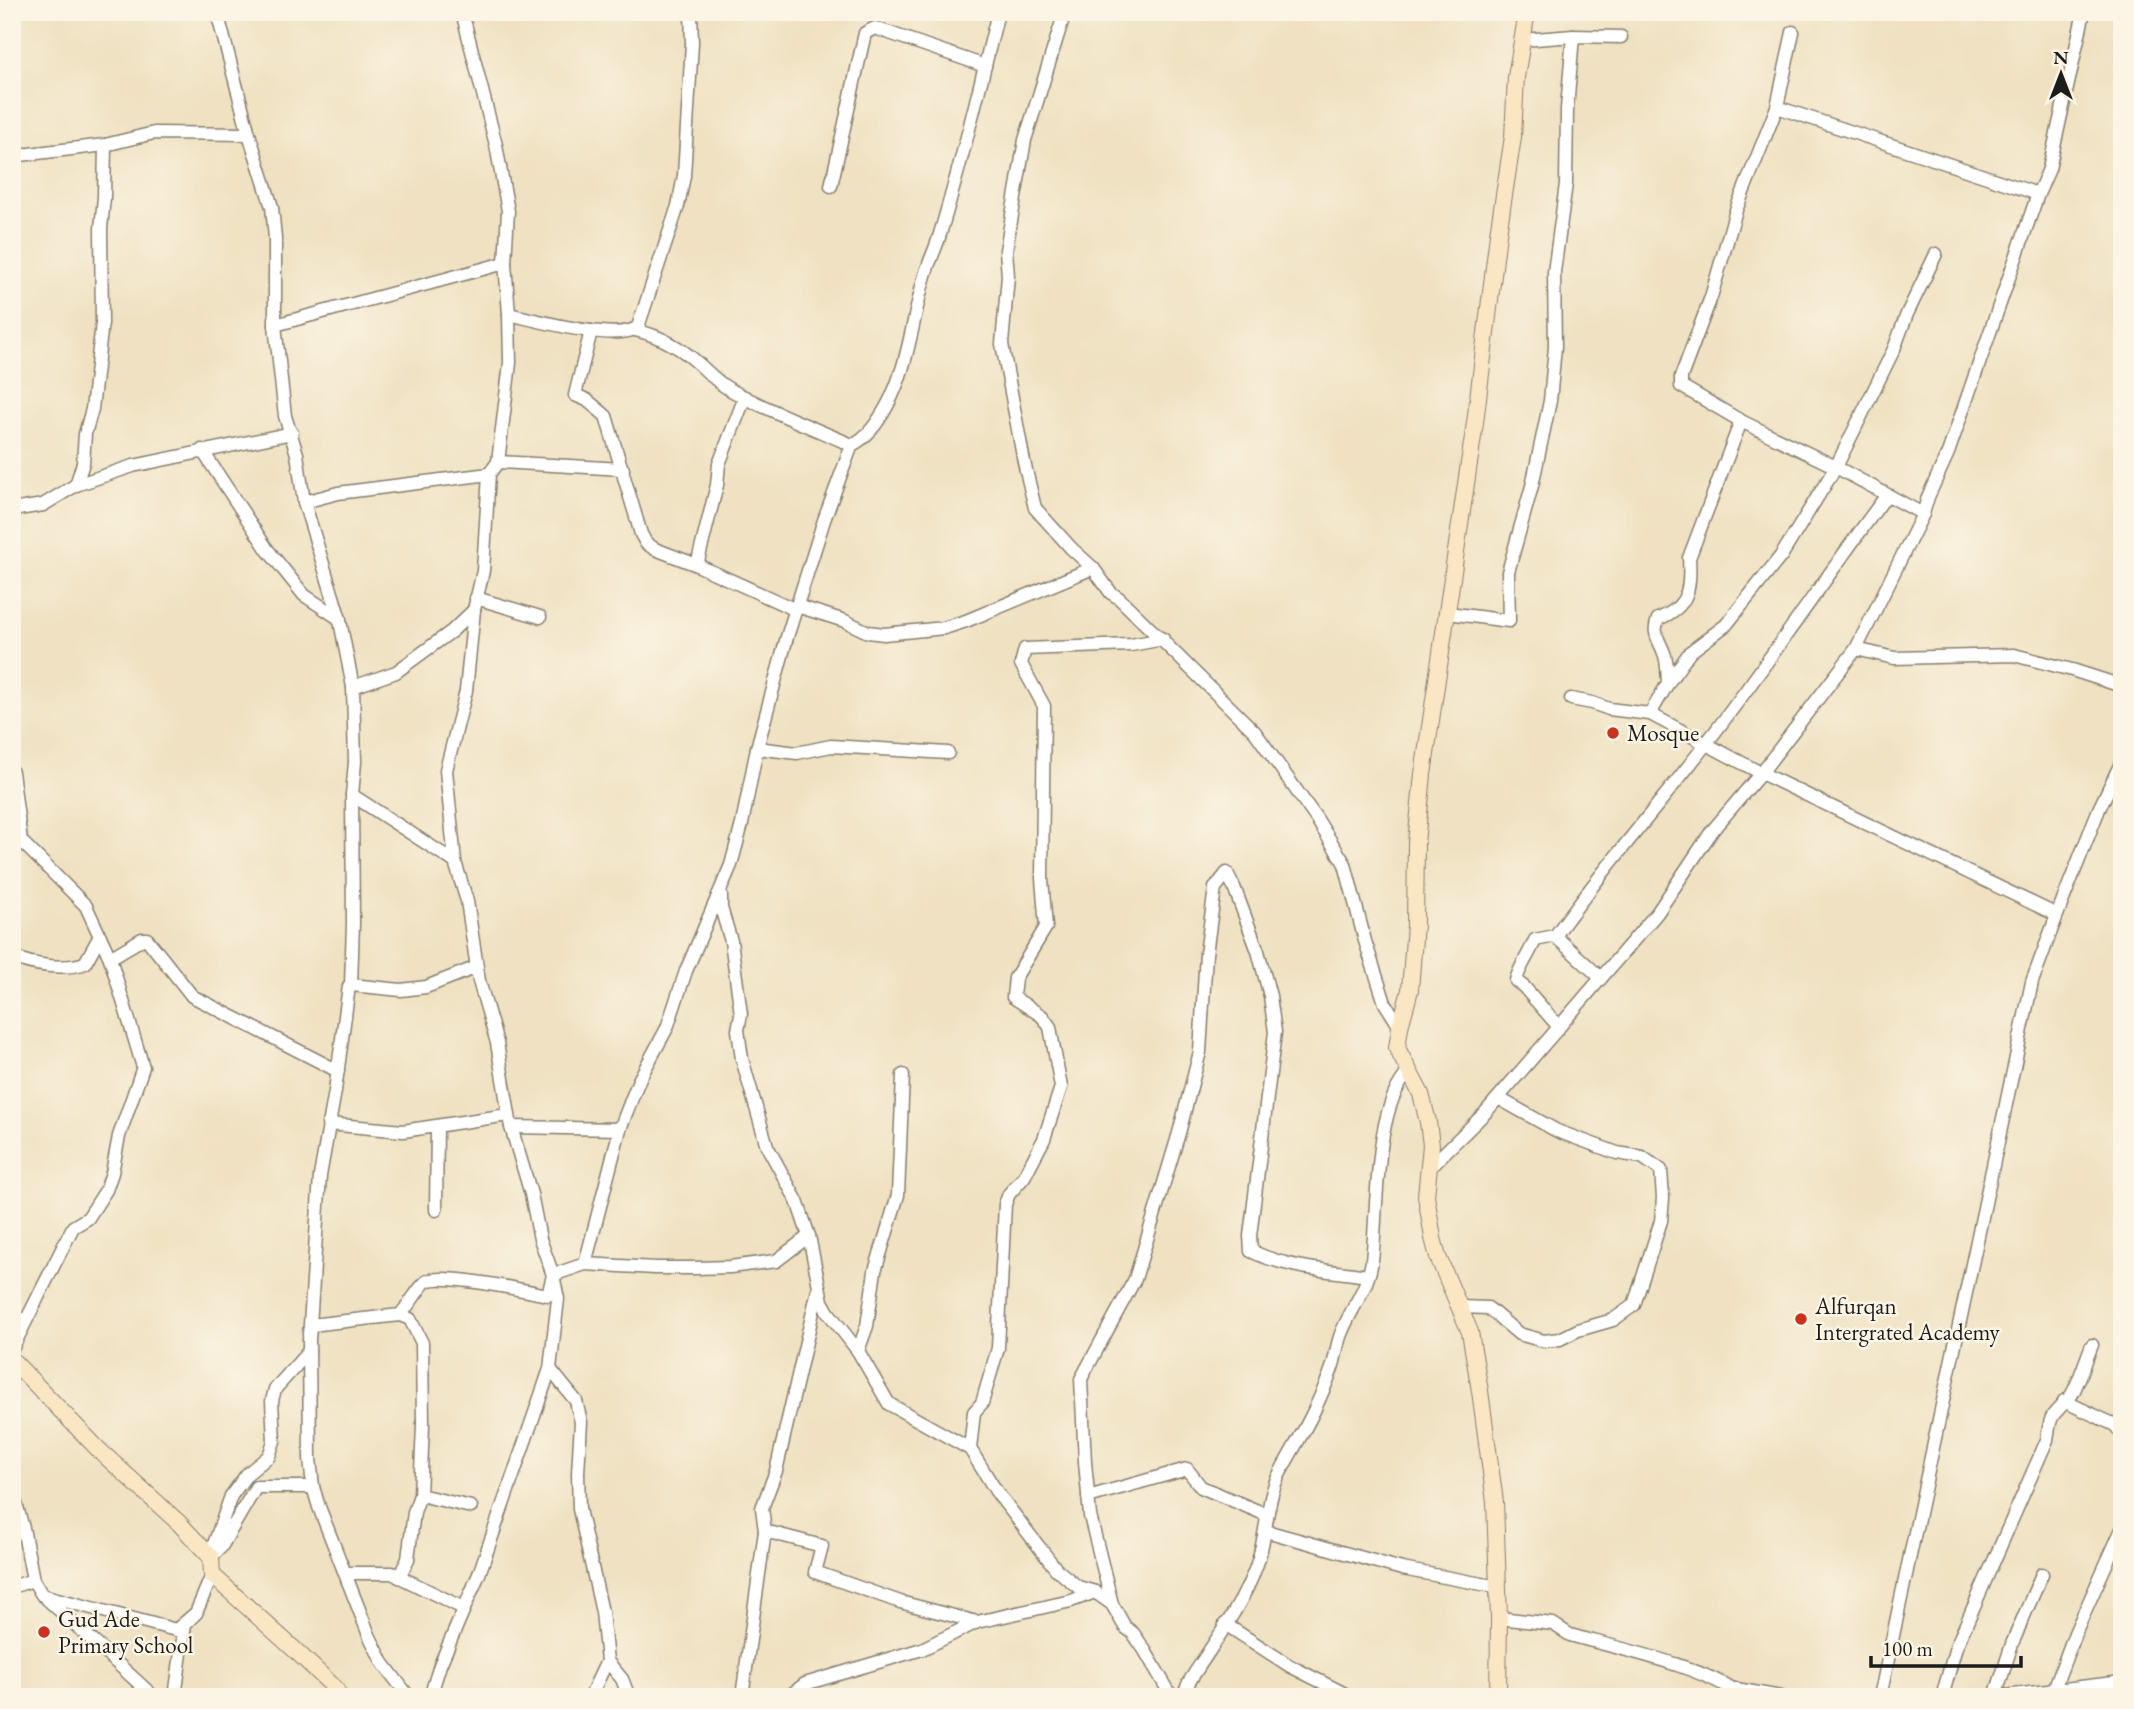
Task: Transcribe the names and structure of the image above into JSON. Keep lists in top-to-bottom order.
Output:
{
  "places": ["Mosque", "Alfurqan Intergrated Academy", "Gud Ade Primary School"],
  "scale_bar": "100 m",
  "north": "top"
}
